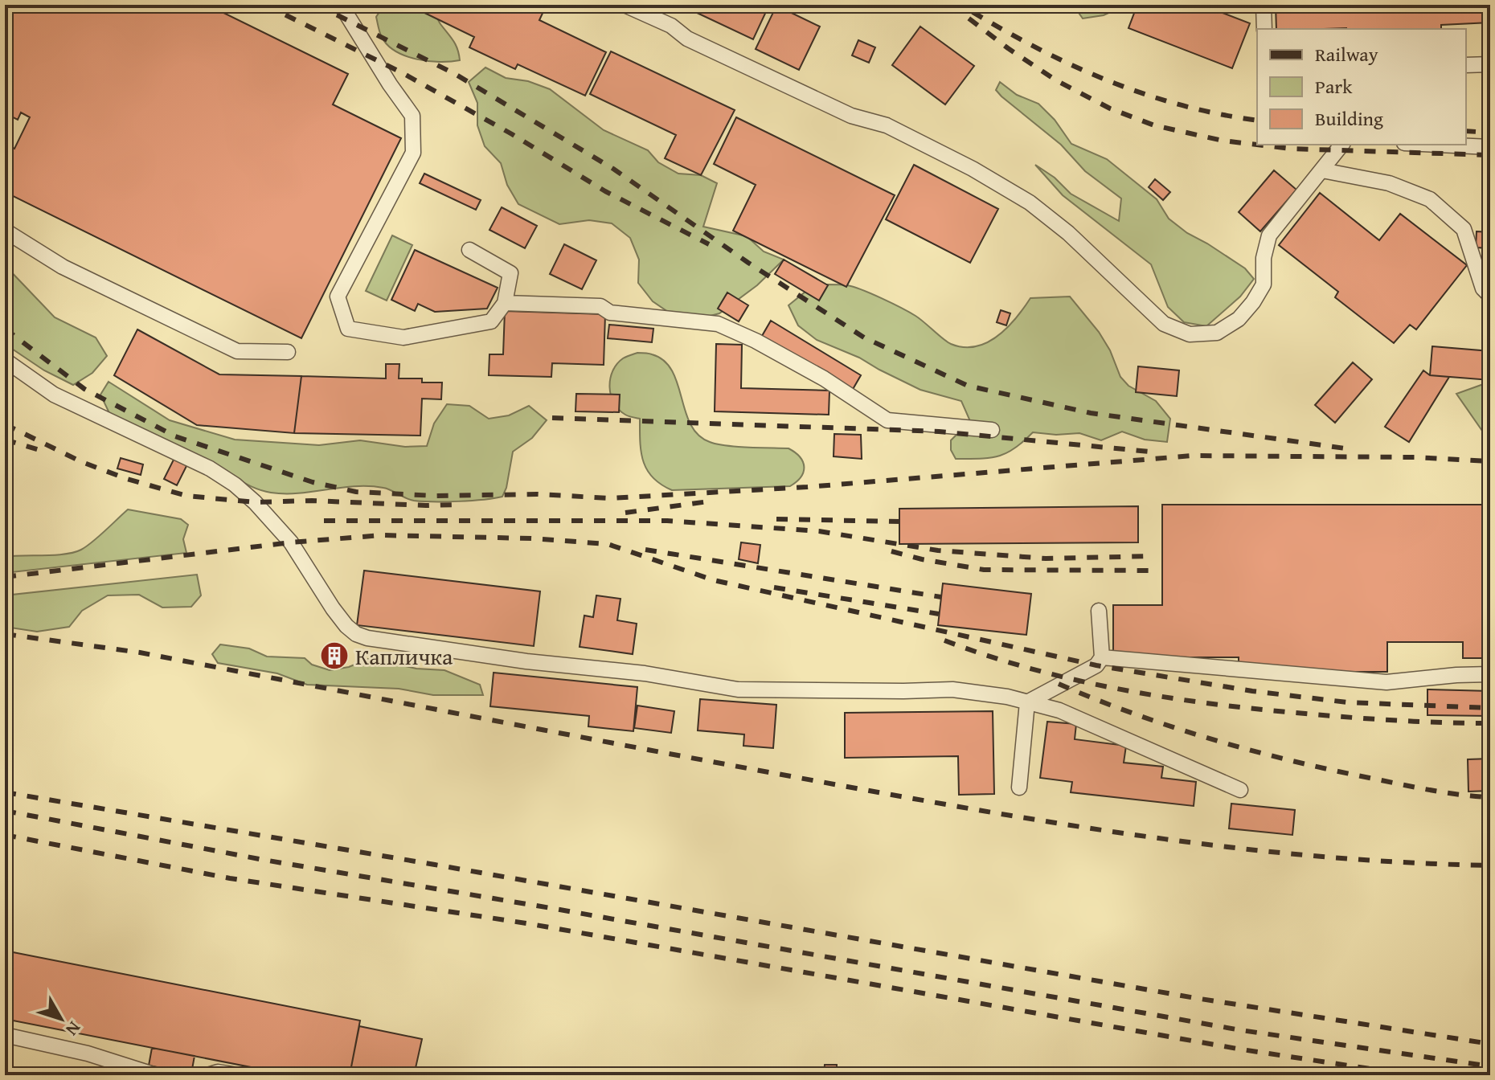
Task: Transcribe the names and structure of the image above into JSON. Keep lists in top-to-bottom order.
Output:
{
  "places": {
    "building": ["Капличка"]
  },
  "legend": ["Railway", "Park", "Building"],
  "north": "bottom right"
}
